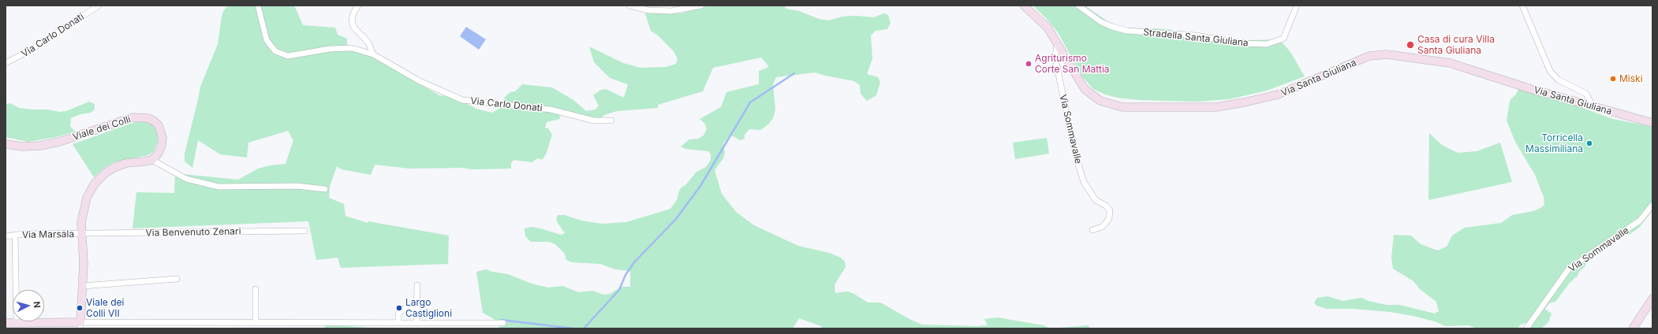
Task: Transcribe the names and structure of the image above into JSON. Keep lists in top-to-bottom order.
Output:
{
  "streets": {
    "street": [
      "Via Carlo Donati",
      "Stradella Santa Giuliana",
      "Via Santa Giuliana",
      "Viale dei Colli",
      "Via Sommavalle",
      "Via Benvenuto Zenari",
      "Via Marsala"
    ]
  },
  "crossings": [
    ["Via Santa Giuliana", "Via Sommavalle"],
    ["Via Benvenuto Zenari", "Via Marsala"]
  ],
  "places": [
    "Casa di cura Villa Santa Giuliana",
    "Agriturismo Corte San Mattia",
    "Miski",
    "Torricella Massimiliana",
    "Viale dei Colli VII",
    "Largo Castiglioni"
  ],
  "north": "right"
}
